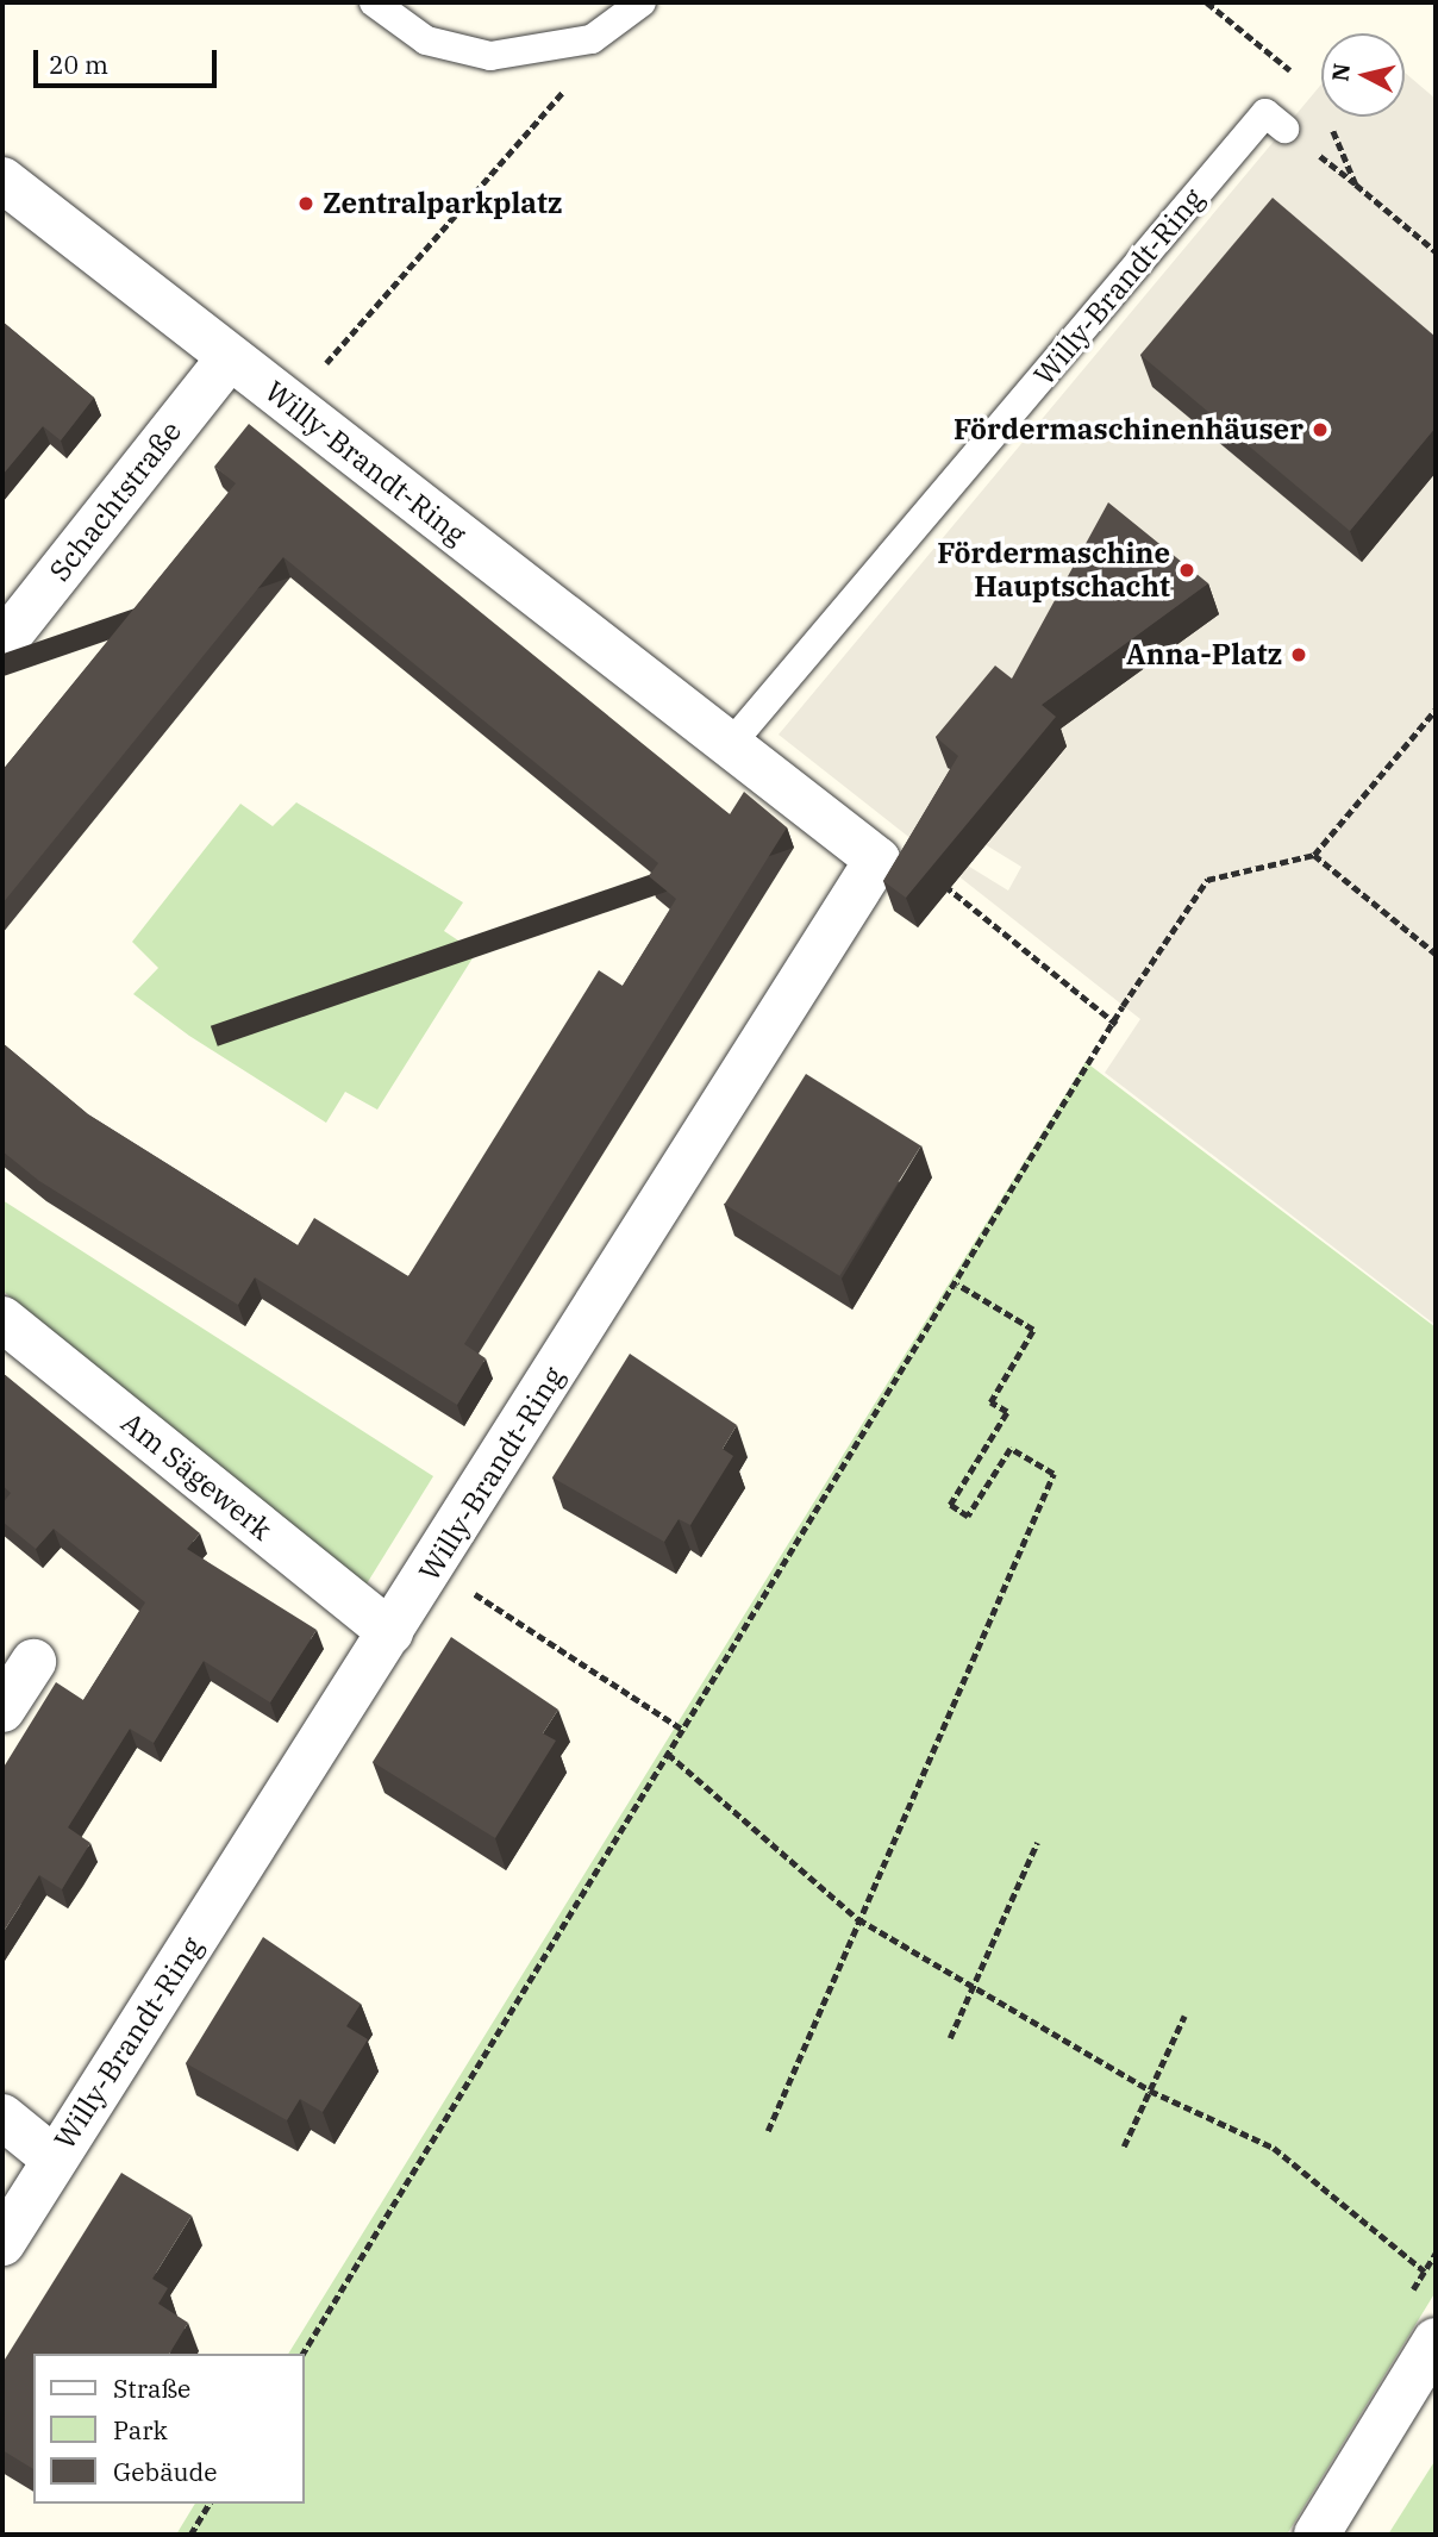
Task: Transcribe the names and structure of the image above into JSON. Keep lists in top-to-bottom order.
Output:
{
  "streets": {
    "street": ["Willy-Brandt-Ring", "Schachtstraße", "Am Sägewerk"]
  },
  "crossings": [
    ["Willy-Brandt-Ring", "Schachtstraße"],
    ["Willy-Brandt-Ring", "Am Sägewerk"]
  ],
  "places": [
    "Zentralparkplatz",
    "Fördermaschinenhäuser",
    "Fördermaschine Hauptschacht",
    "Anna-Platz"
  ],
  "legend": ["Straße", "Park", "Gebäude"],
  "scale_bar": "20 m",
  "north": "left"
}
